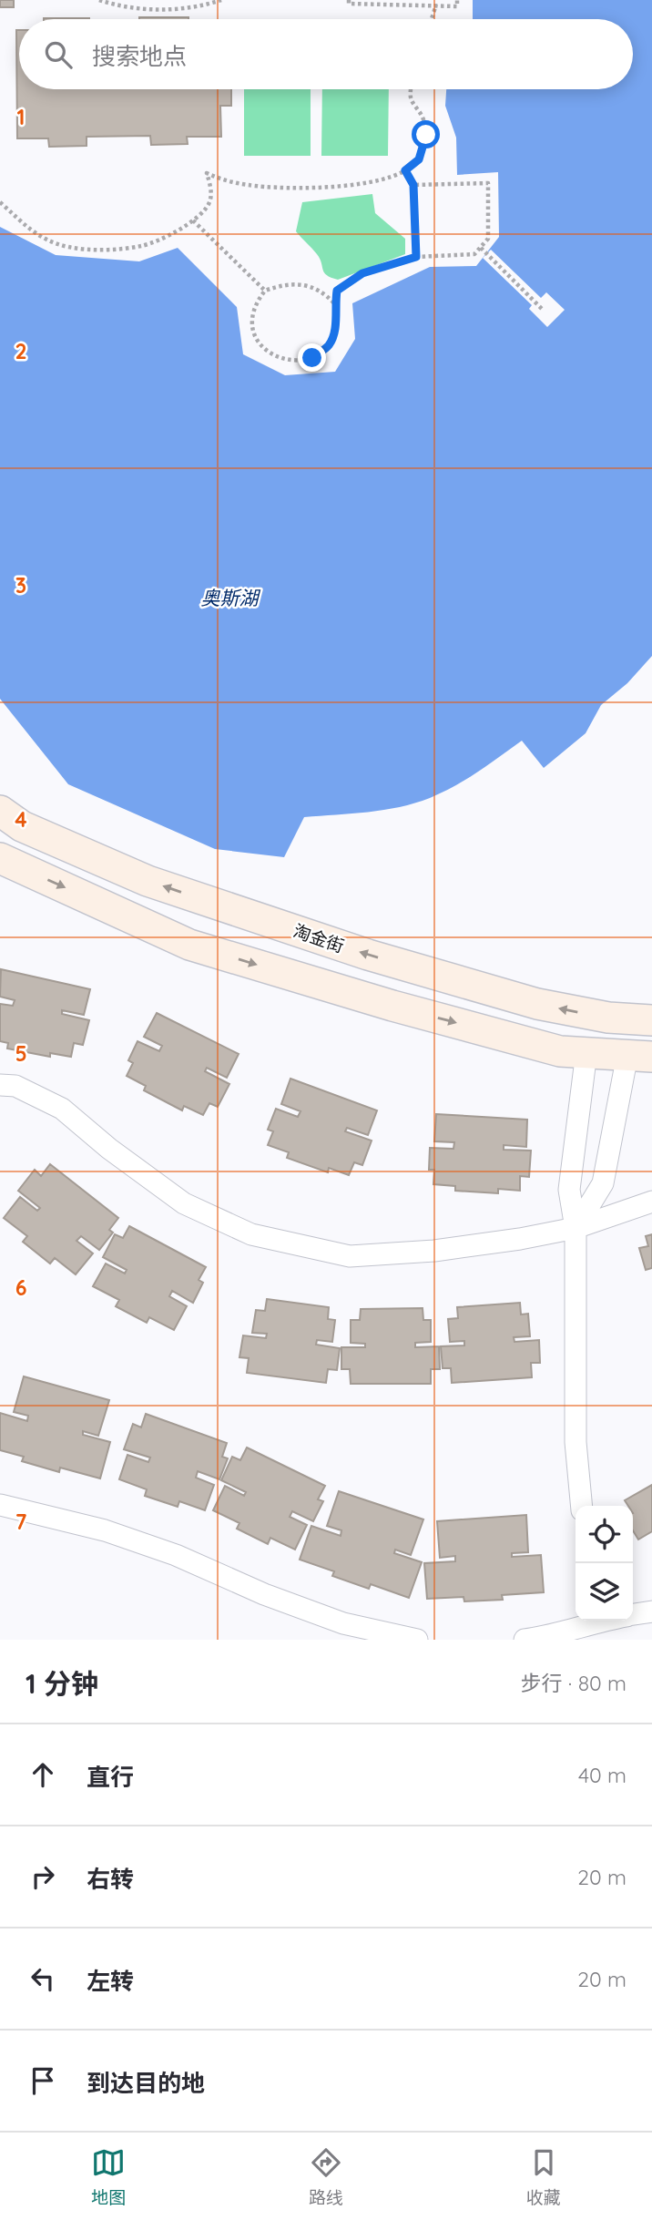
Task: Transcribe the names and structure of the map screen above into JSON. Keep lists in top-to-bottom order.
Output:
{
  "streets": {
    "street": ["淘金街"]
  },
  "water": ["奥斯湖"],
  "page": {
    "search": "搜索地点",
    "heading": ["1 分钟", "步行 · 80 m"],
    "list": [
      ["直行", "40 m"],
      ["右转", "20 m"],
      ["左转", "20 m"],
      "到达目的地"
    ],
    "nav": ["地图", "路线", "收藏"]
  },
  "grid": {
    "rows": [
      "1",
      "2",
      "3",
      "4",
      "5",
      "6",
      "7"
    ]
  }
}
